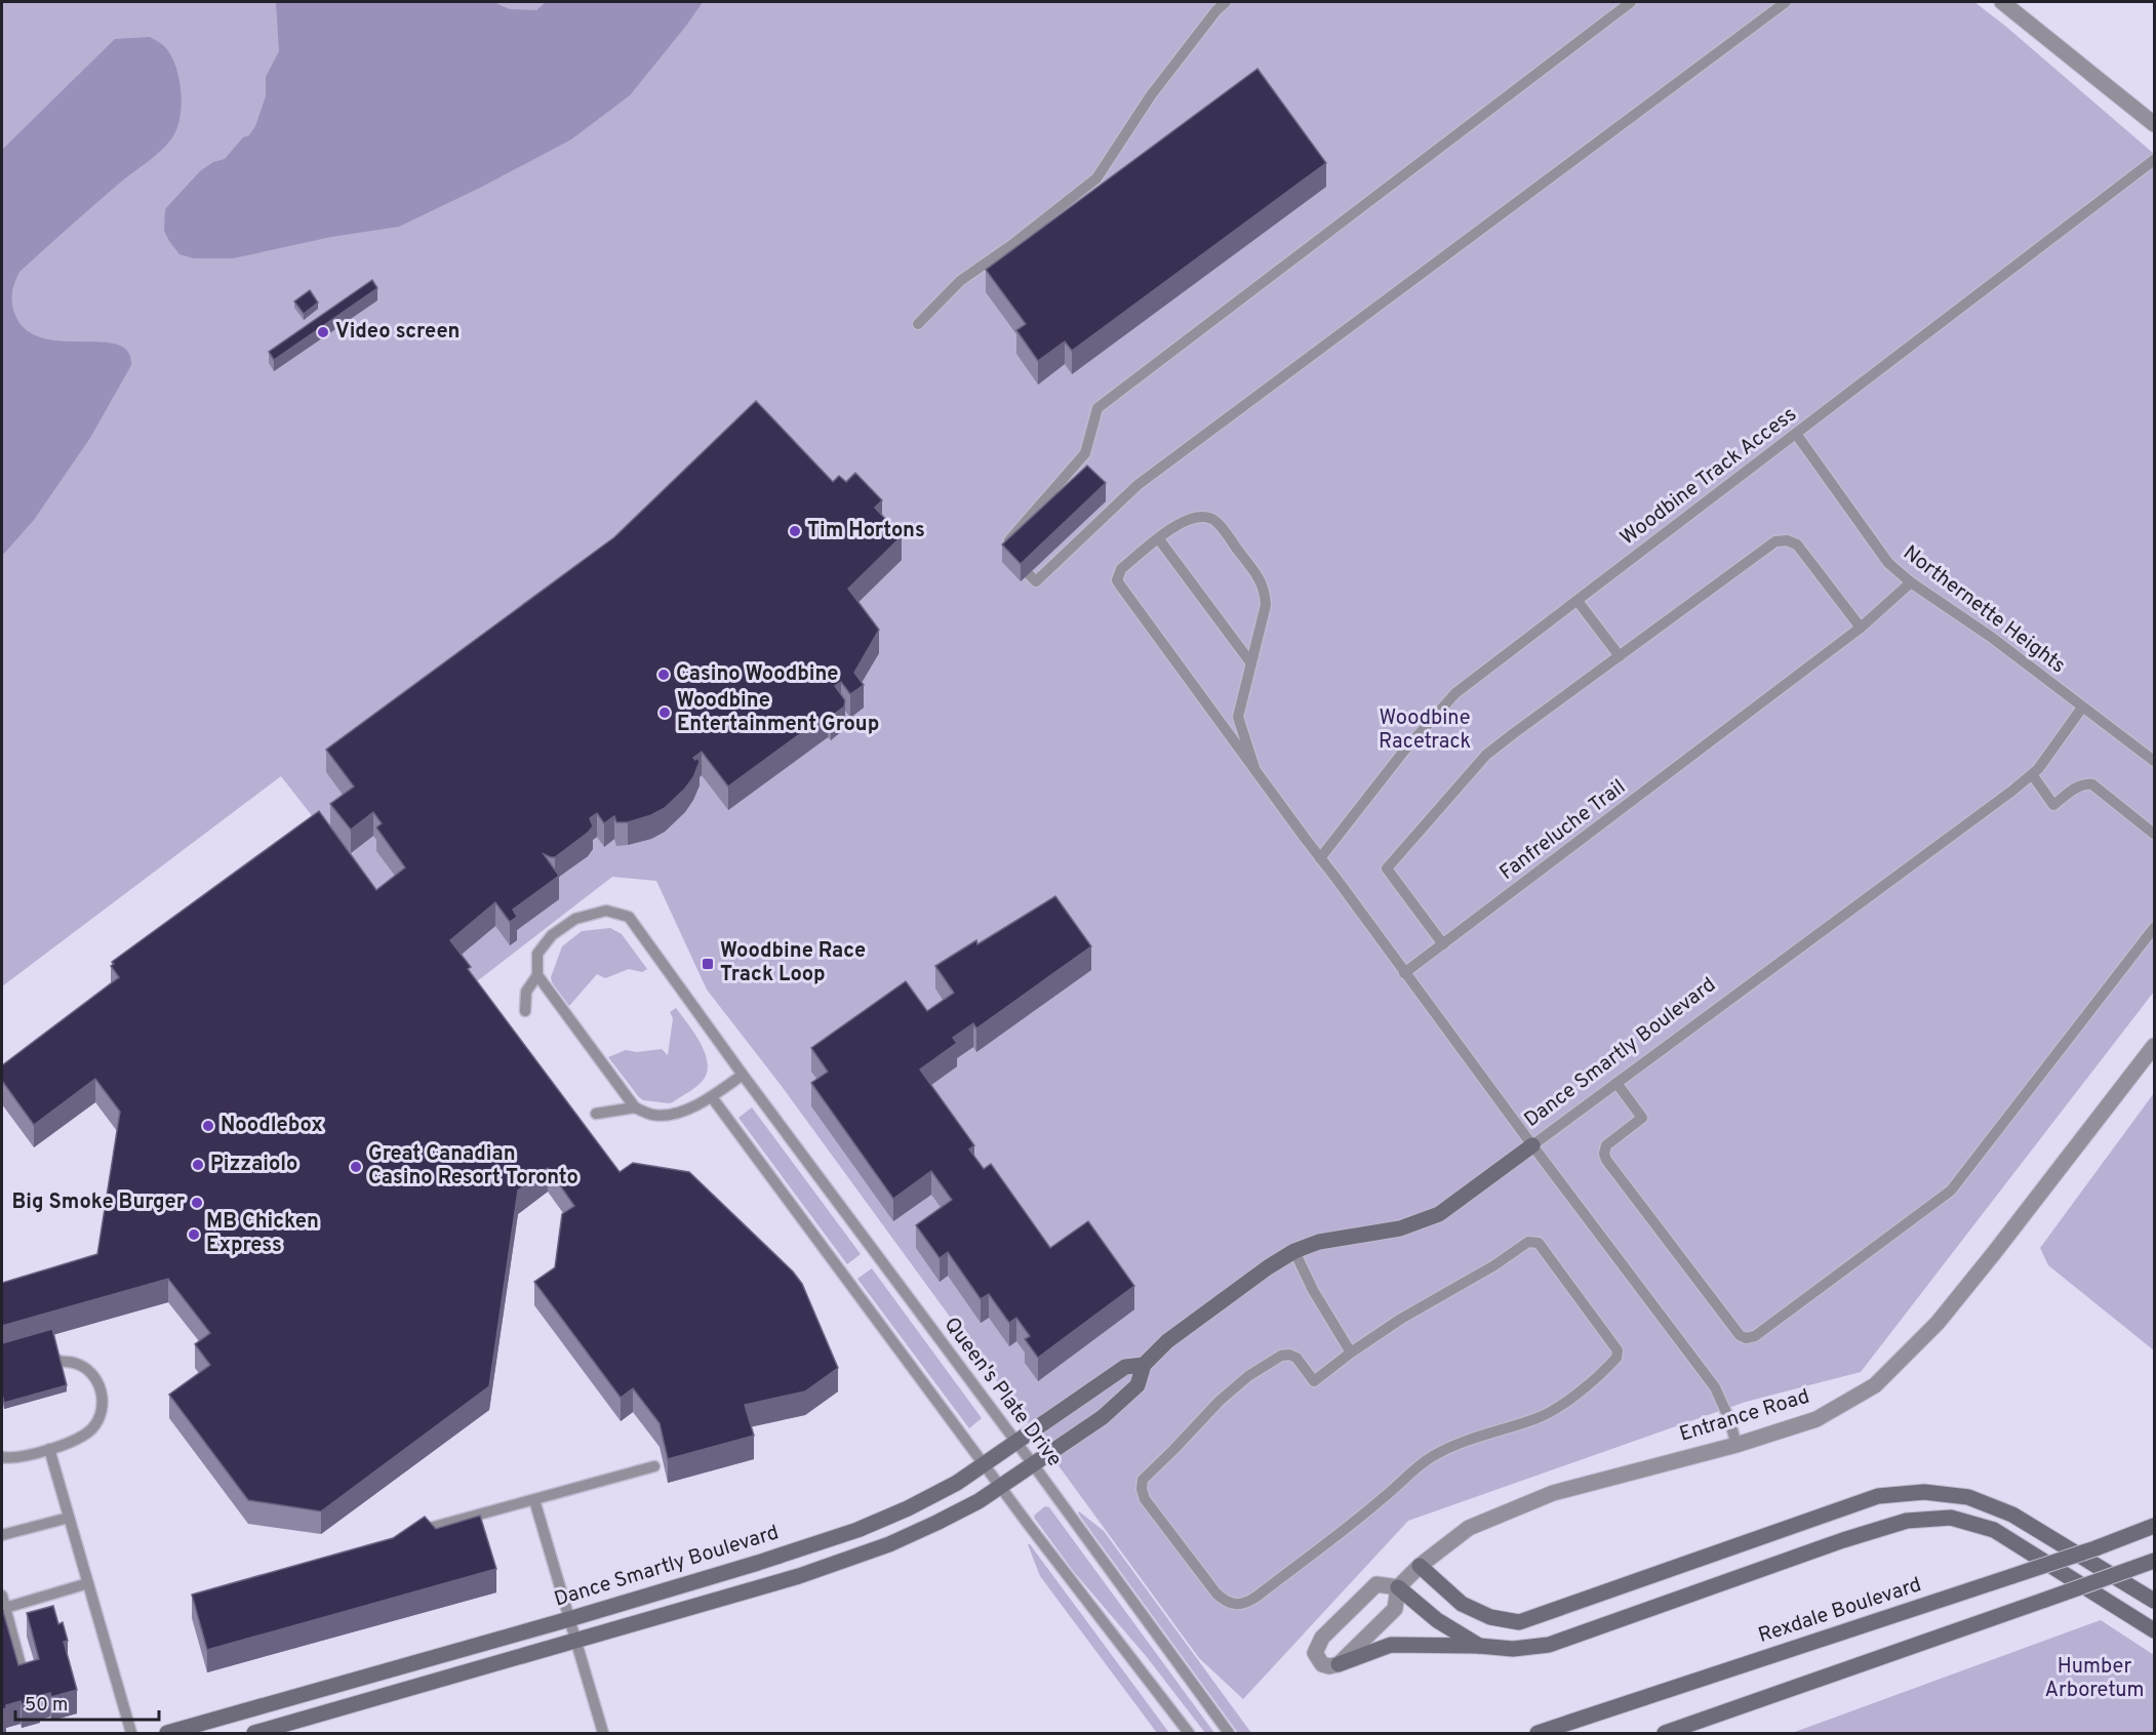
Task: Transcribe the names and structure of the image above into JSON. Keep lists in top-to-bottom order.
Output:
{
  "streets": {
    "main road": ["Dance Smartly Boulevard", "Rexdale Boulevard"],
    "street": ["Entrance Road"],
    "lane": [
      "Woodbine Track Access",
      "Northernette Heights",
      "Fanfreluche Trail",
      "Queen's Plate Drive"
    ]
  },
  "crossings": [
    ["Woodbine Track Access", "Northernette Heights"],
    ["Northernette Heights", "Fanfreluche Trail"],
    ["Northernette Heights", "Dance Smartly Boulevard"],
    ["Dance Smartly Boulevard", "Queen's Plate Drive"]
  ],
  "parks": ["Woodbine Racetrack", "Humber Arboretum"],
  "places": {
    "other": [
      "Video screen",
      "Tim Hortons",
      "Casino Woodbine",
      "Woodbine Entertainment Group",
      "Noodlebox",
      "Pizzaiolo",
      "Great Canadian Casino Resort Toronto",
      "Big Smoke Burger",
      "MB Chicken Express"
    ],
    "transit": ["Woodbine Race Track Loop"]
  },
  "scale_bar": "50 m"
}
